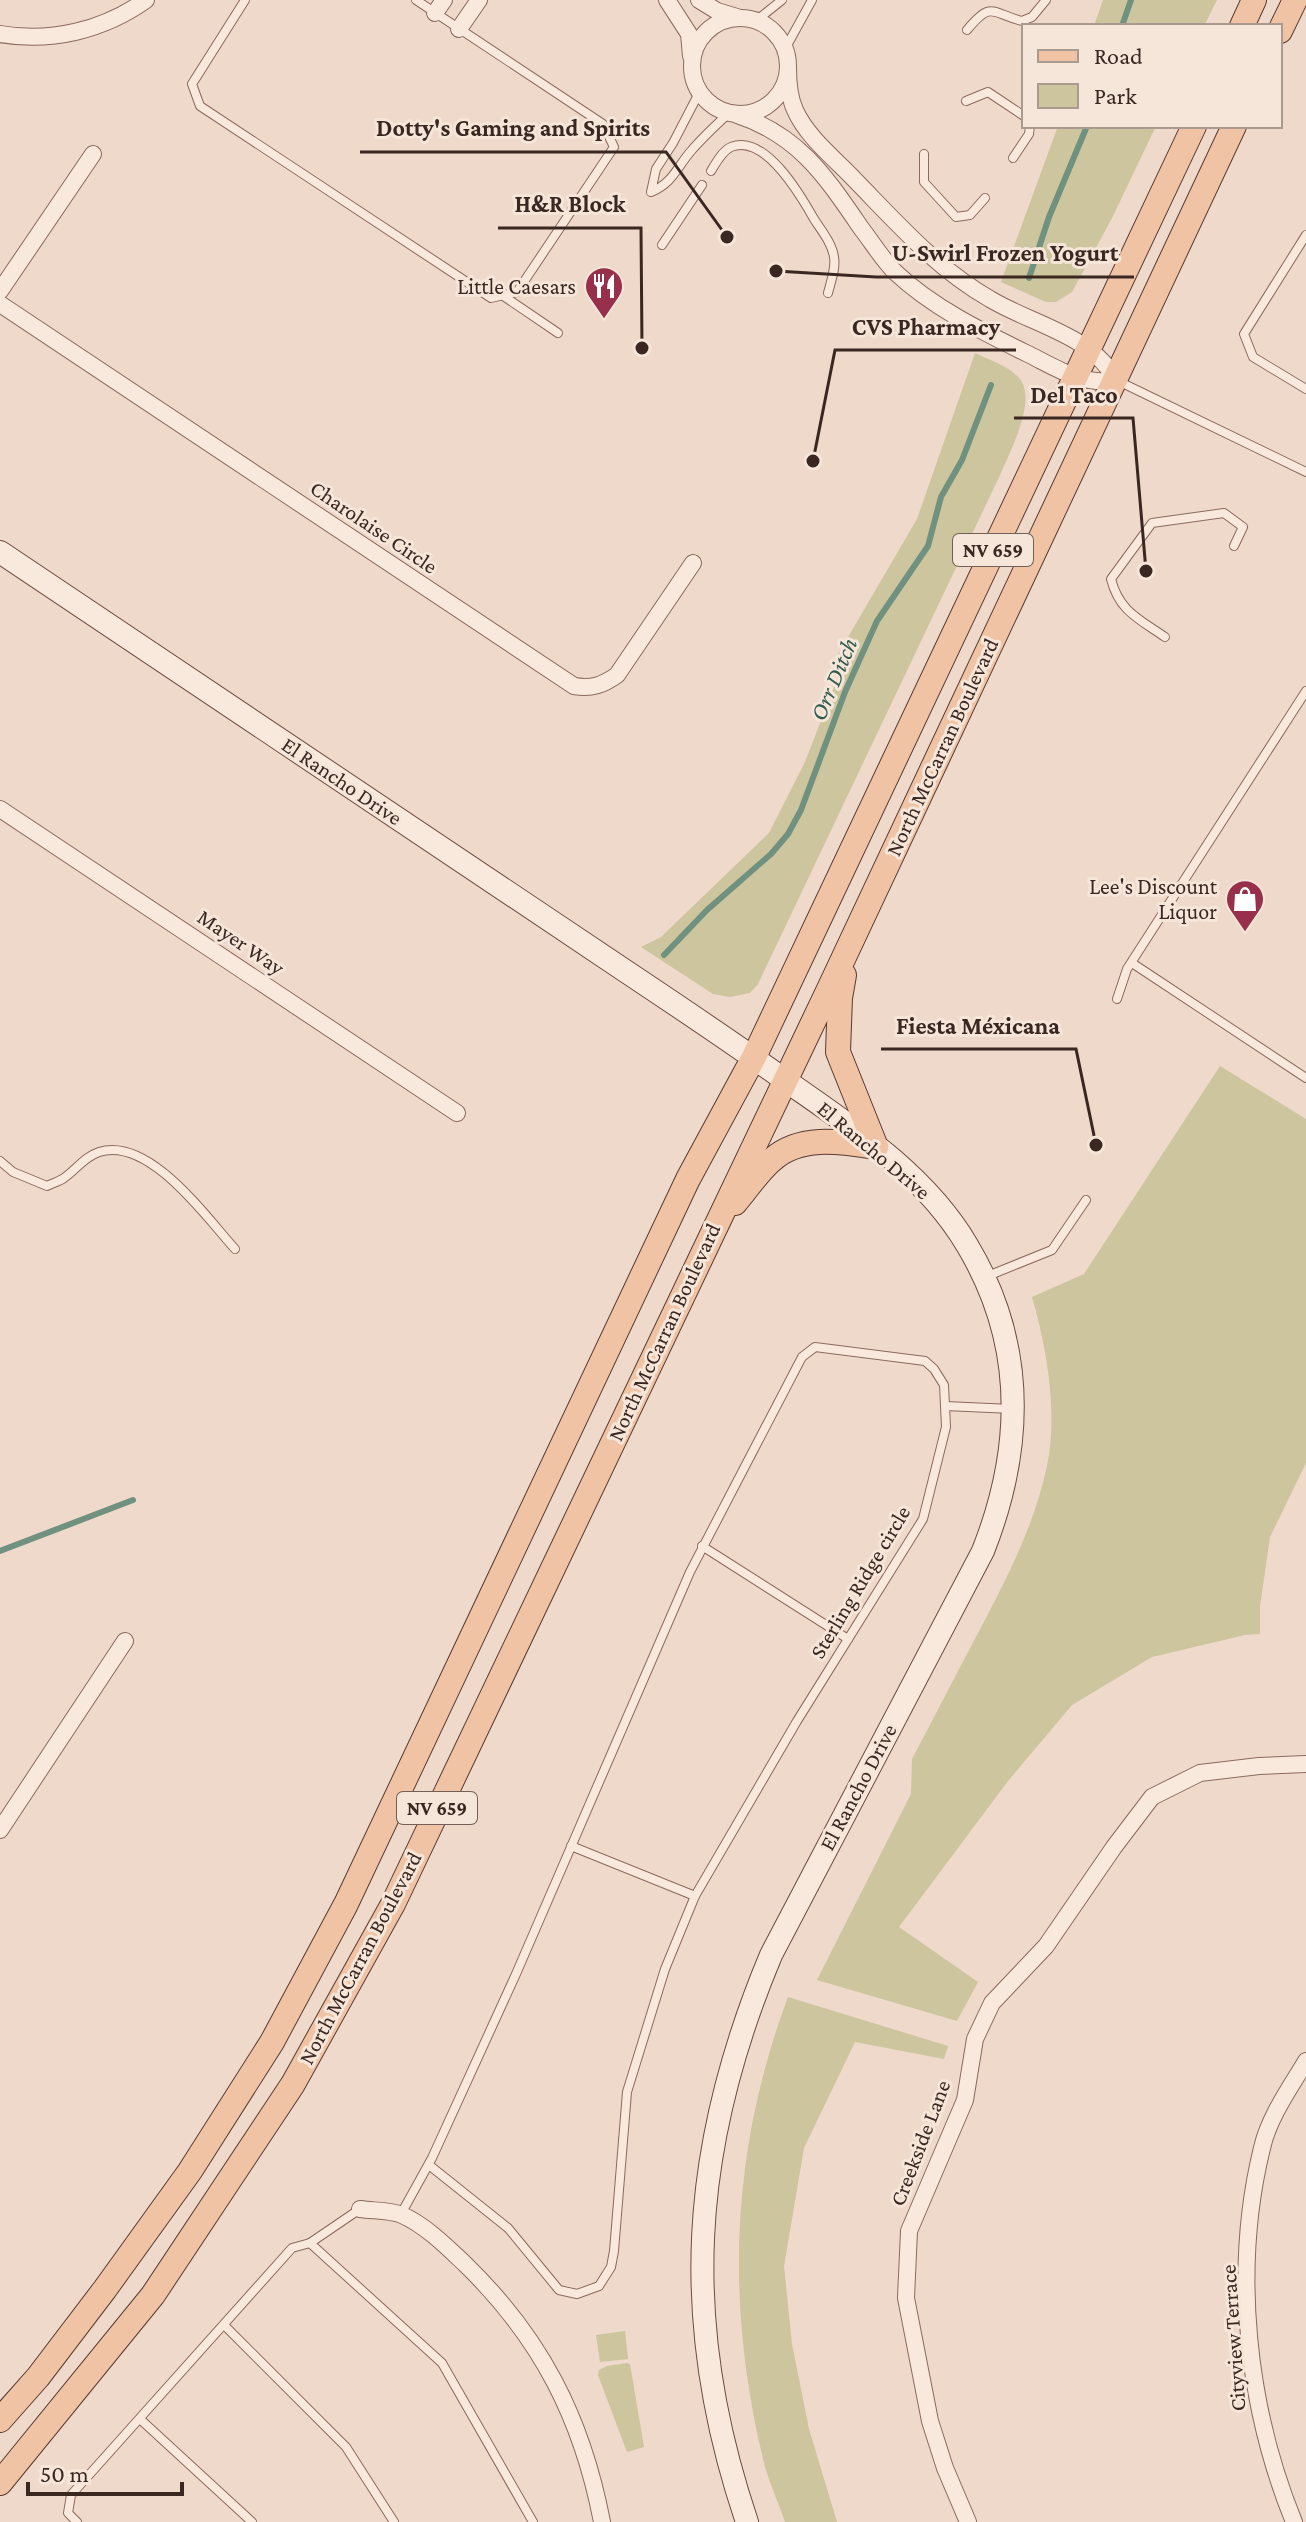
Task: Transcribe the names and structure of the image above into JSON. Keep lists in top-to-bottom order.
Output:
{
  "streets": {
    "main road": ["NV 659", "North McCarran Boulevard", "El Rancho Drive"],
    "street": [
      "Charolaise Circle",
      "Mayer Way",
      "Creekside Lane",
      "Cityview Terrace"
    ],
    "lane": ["Sterling Ridge circle"]
  },
  "crossings": [
    ["North McCarran Boulevard", "El Rancho Drive"]
  ],
  "water": ["Orr Ditch"],
  "places": {
    "other": [
      "Dotty's Gaming and Spirits",
      "U-Swirl Frozen Yogurt",
      "H&R Block",
      "CVS Pharmacy",
      "Del Taco",
      "Fiesta Méxicana"
    ],
    "restaurant": ["Little Caesars"],
    "shop": ["Lee's Discount Liquor"]
  },
  "legend": ["Road", "Park"],
  "scale_bar": "50 m"
}
